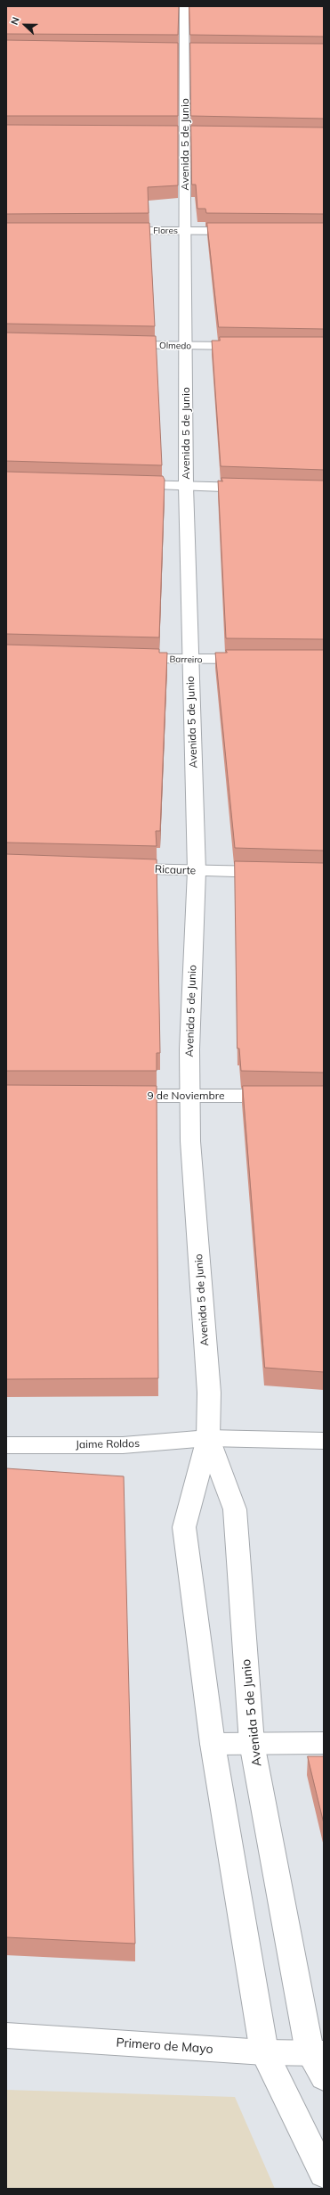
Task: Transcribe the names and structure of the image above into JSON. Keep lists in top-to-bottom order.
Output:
{
  "streets": {
    "main road": [
      "Avenida 5 de Junio",
      "Flores",
      "Olmedo",
      "Barreiro",
      "Ricaurte",
      "9 de Noviembre",
      "Jaime Roldos",
      "Primero de Mayo"
    ]
  },
  "crossings": [
    ["Avenida 5 de Junio", "Flores"],
    ["Avenida 5 de Junio", "Olmedo"],
    ["Avenida 5 de Junio", "Barreiro"],
    ["Avenida 5 de Junio", "Ricaurte"],
    ["Avenida 5 de Junio", "9 de Noviembre"],
    ["Avenida 5 de Junio", "Jaime Roldos"],
    ["Avenida 5 de Junio", "Primero de Mayo"]
  ],
  "north": "left"
}
